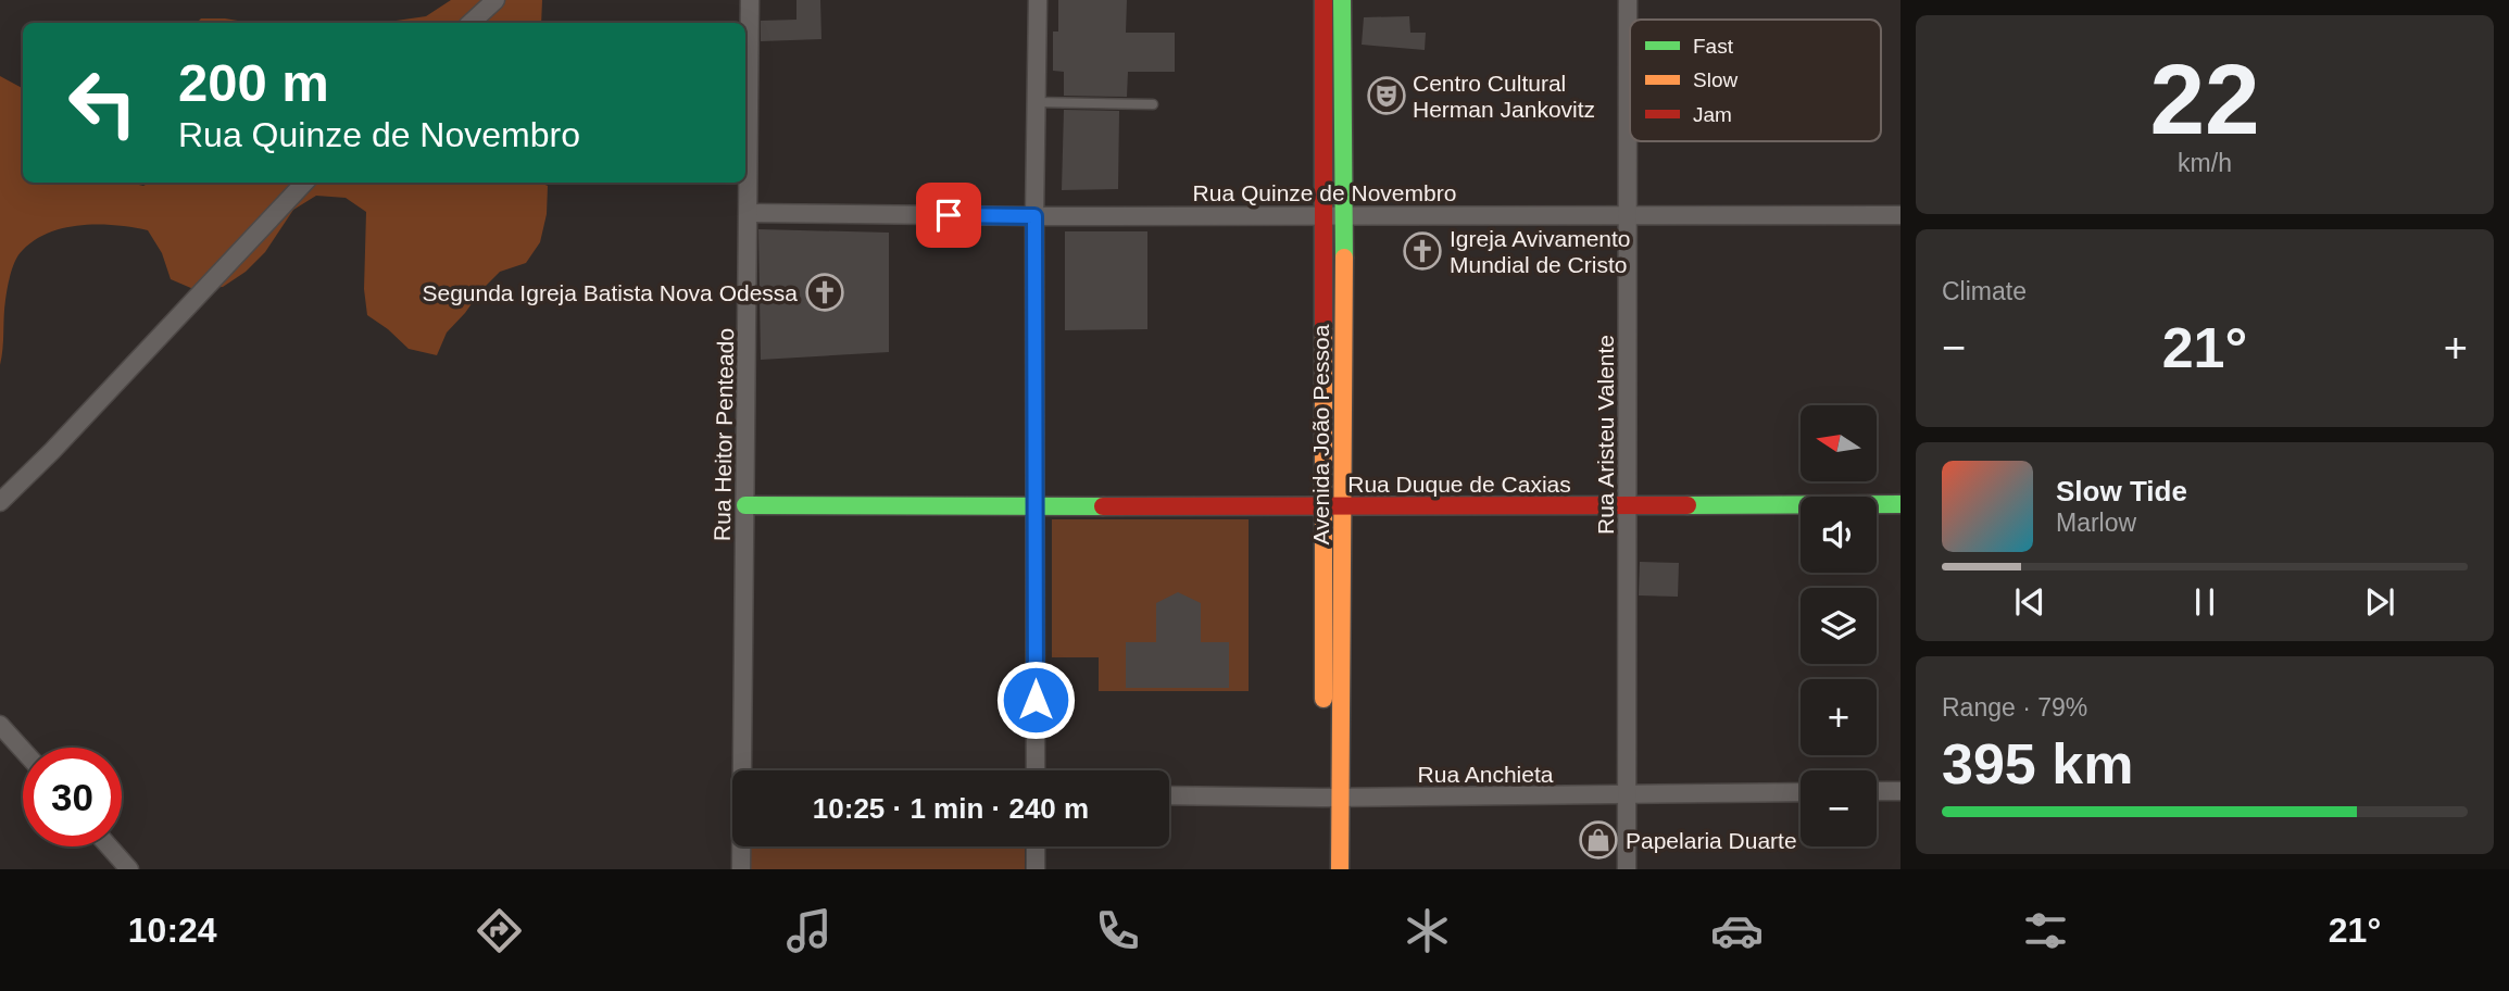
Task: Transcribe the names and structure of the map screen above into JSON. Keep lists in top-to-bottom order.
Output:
{
  "streets": {
    "main road": ["Avenida João Pessoa", "Rua Duque de Caxias"],
    "street": [
      "Rua Quinze de Novembro",
      "Rua Heitor Penteado",
      "Rua Aristeu Valente",
      "Rua Anchieta"
    ]
  },
  "crossings": [
    ["Rua Quinze de Novembro", "Rua Heitor Penteado"],
    ["Rua Quinze de Novembro", "Avenida João Pessoa"],
    ["Rua Quinze de Novembro", "Rua Aristeu Valente"],
    ["Rua Heitor Penteado", "Rua Duque de Caxias"],
    ["Avenida João Pessoa", "Rua Duque de Caxias"],
    ["Avenida João Pessoa", "Rua Anchieta"],
    ["Rua Aristeu Valente", "Rua Duque de Caxias"],
    ["Rua Aristeu Valente", "Rua Anchieta"]
  ],
  "places": {
    "theatre": ["Centro Cultural Herman Jankovitz"],
    "church": ["Igreja Avivamento Mundial de Cristo", "Segunda Igreja Batista Nova Odessa"],
    "shop": ["Papelaria Duarte"]
  },
  "legend": ["Fast", "Slow", "Jam"],
  "north": "left",
  "page": {
    "tile": [
      ["22", "km/h"],
      "Climate",
      ["Range · 79%", "395 km"]
    ],
    "turn": ["200 m", "Rua Quinze de Novembro"],
    "heat": ["−", "21°", "+"],
    "map_buttons": ["+", "−"],
    "song": ["Slow Tide", "Marlow"],
    "limit": "30",
    "trip": "10:25 · 1 min · 240 m",
    "tabs": ["10:24", "21°"]
  }
}
